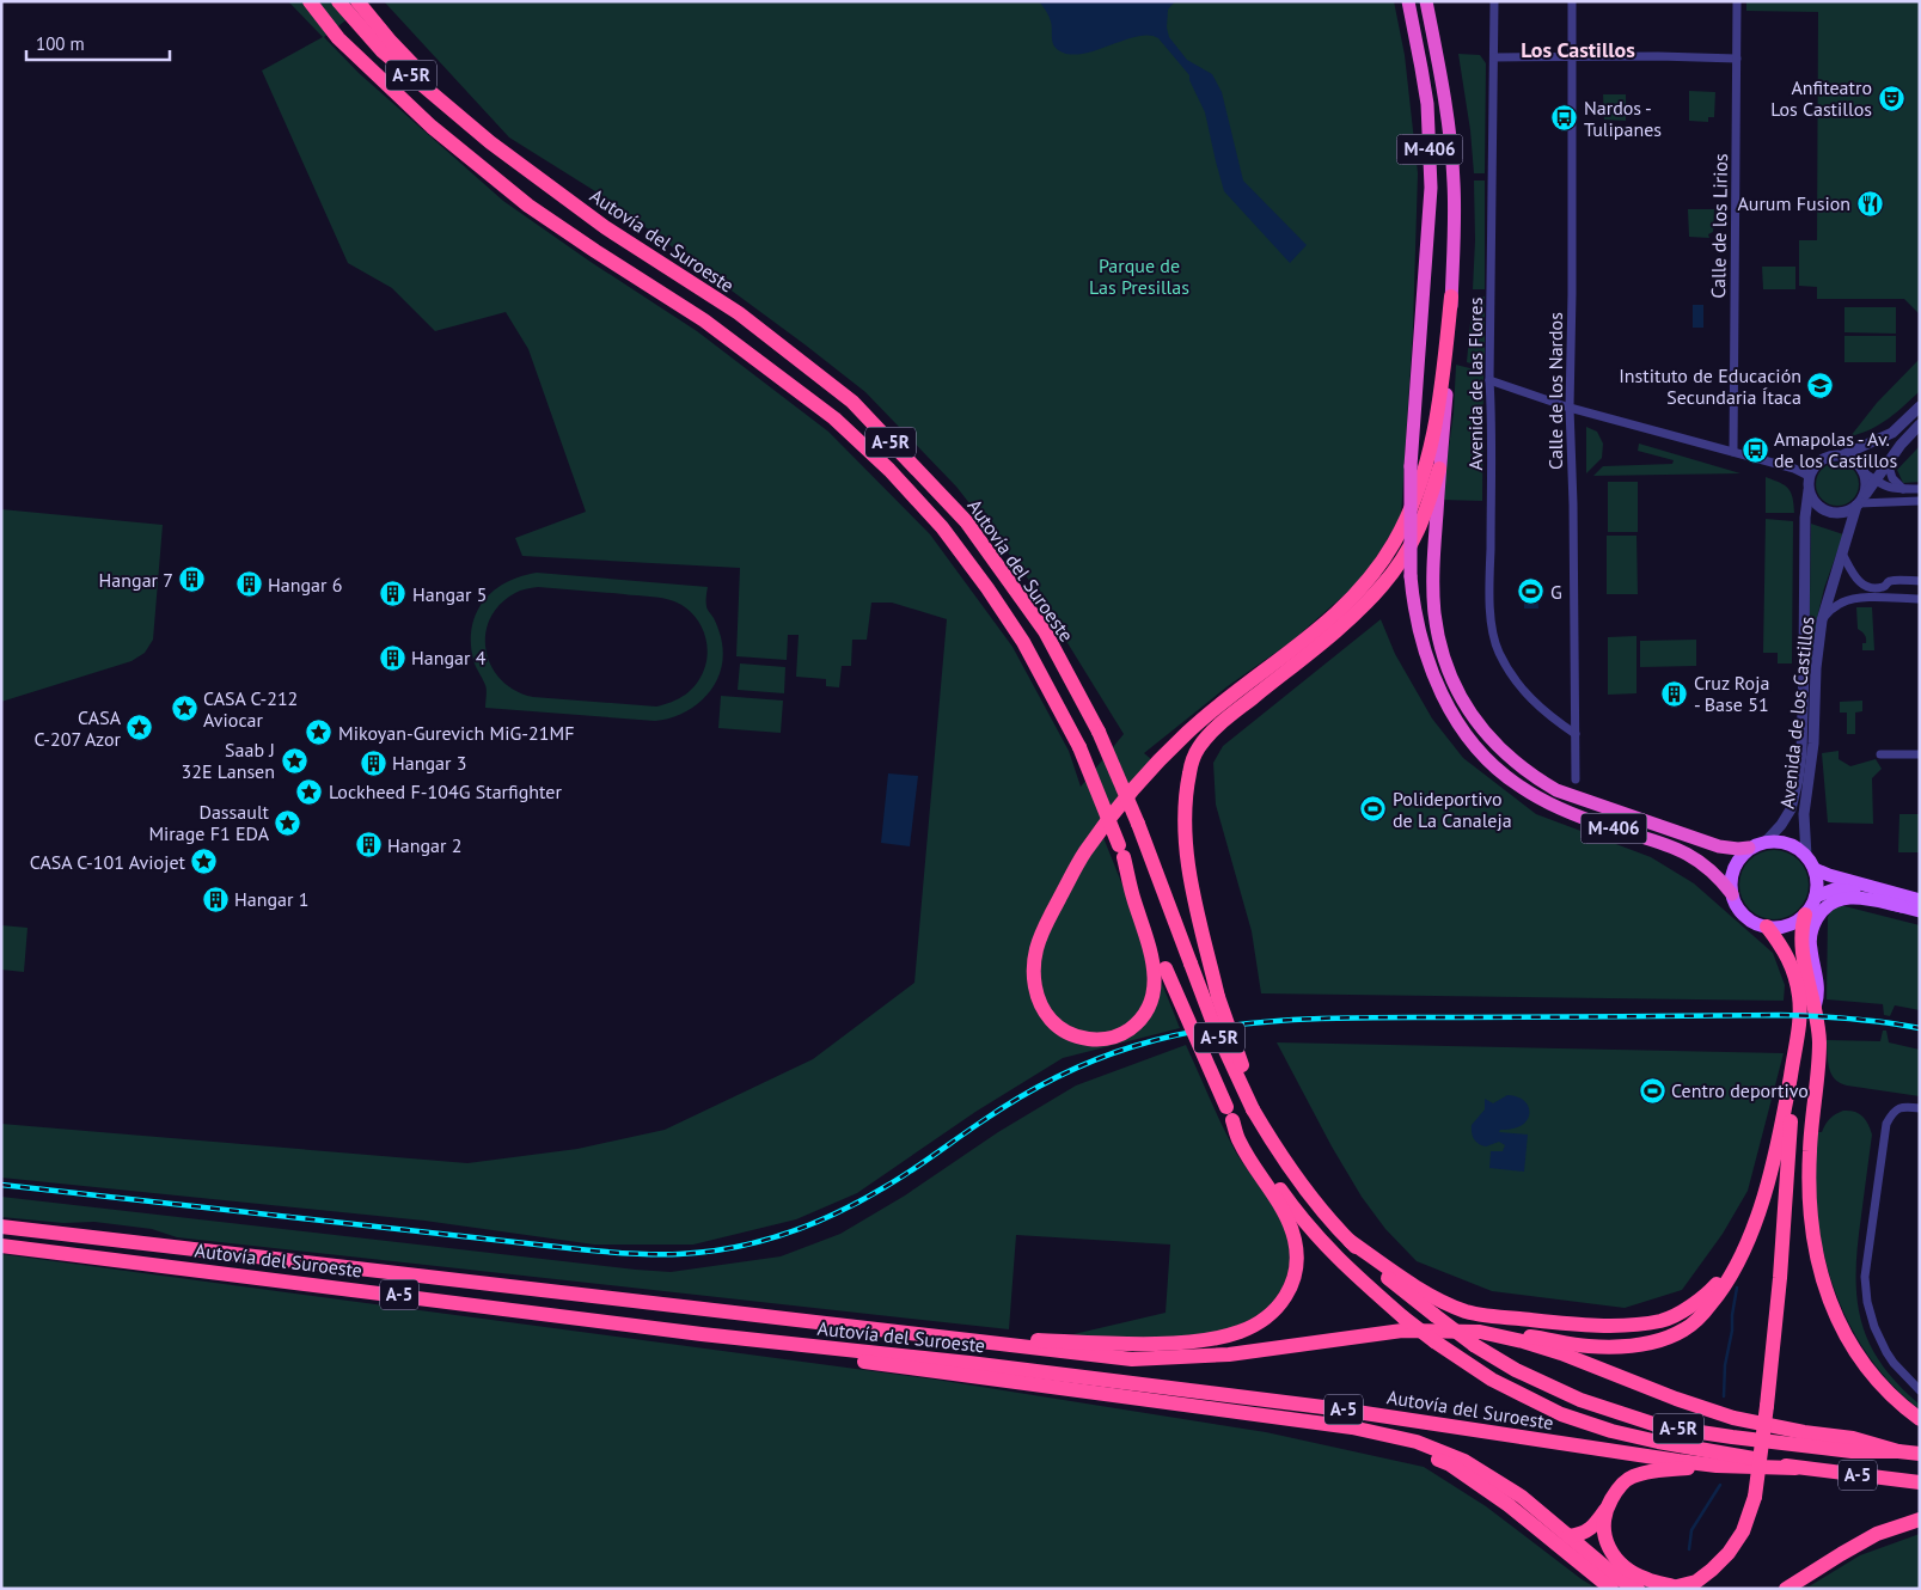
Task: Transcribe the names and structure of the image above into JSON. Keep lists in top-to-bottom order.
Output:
{
  "streets": {
    "highway": [
      "A-5R",
      "M-406",
      "Autovía del Suroeste",
      "A-5"
    ],
    "street": [
      "Calle de los Lirios",
      "Avenida de las Flores",
      "Calle de los Nardos",
      "Avenida de los Castillos"
    ]
  },
  "crossings": [
    ["M-406", "Avenida de los Castillos"],
    ["Avenida de las Flores", "Calle de los Nardos"]
  ],
  "districts": ["Los Castillos"],
  "parks": ["Parque de Las Presillas"],
  "places": {
    "theatre": ["Anfiteatro Los Castillos"],
    "bus stop": ["Nardos - Tulipanes", "Amapolas - Av. de los Castillos"],
    "restaurant": ["Aurum Fusion"],
    "school or university": ["Instituto de Educación Secundaria Ítaca"],
    "building": [
      "Hangar 7",
      "Hangar 6",
      "Hangar 5",
      "Hangar 4",
      "Cruz Roja - Base 51",
      "Hangar 3",
      "Hangar 2",
      "Hangar 1"
    ],
    "sports": ["G", "Polideportivo de La Canaleja", "Centro deportivo"],
    "place": [
      "CASA C-212 Aviocar",
      "CASA C-207 Azor",
      "Mikoyan-Gurevich MiG-21MF",
      "Saab J 32E Lansen",
      "Lockheed F-104G Starfighter",
      "Dassault Mirage F1 EDA",
      "CASA C-101 Aviojet"
    ]
  },
  "scale_bar": "100 m"
}
